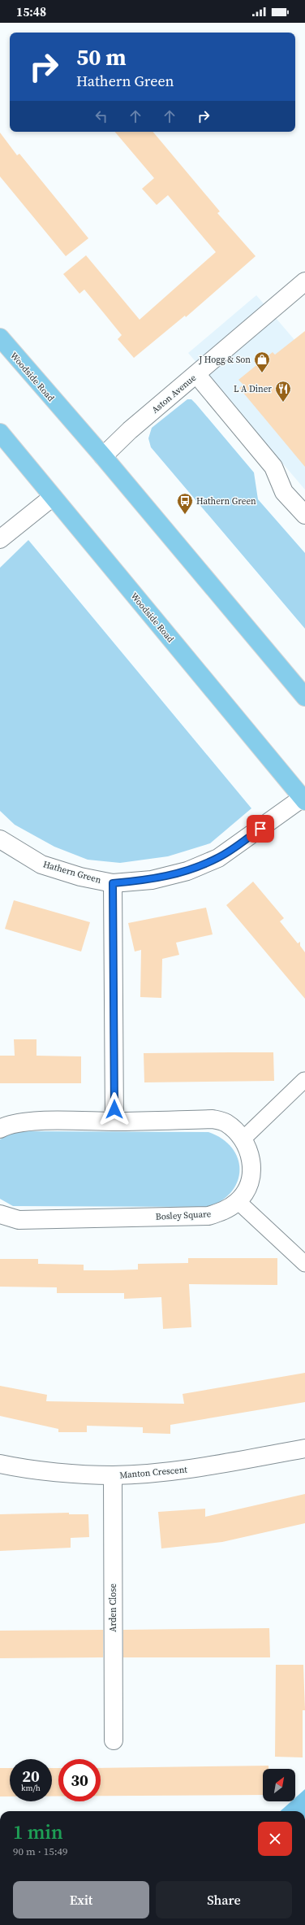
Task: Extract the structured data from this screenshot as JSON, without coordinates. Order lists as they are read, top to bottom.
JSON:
{
  "streets": {
    "main road": ["Woodside Road"],
    "street": [
      "Aston Avenue",
      "Hathern Green",
      "Bosley Square",
      "Manton Crescent",
      "Arden Close"
    ]
  },
  "crossings": [
    ["Woodside Road", "Aston Avenue"],
    ["Woodside Road", "Hathern Green"],
    ["Manton Crescent", "Arden Close"]
  ],
  "places": {
    "shop": ["J Hogg & Son"],
    "restaurant": ["L A Diner"],
    "bus stop": ["Hathern Green"]
  },
  "north": "top right",
  "page": {
    "status": "15:48",
    "turn": ["50 m", "Hathern Green"],
    "speed": "20 km/h",
    "limit": "30",
    "heading": ["1 min", "90 m · 15:49"],
    "buttons": ["Exit", "Share"]
  }
}
